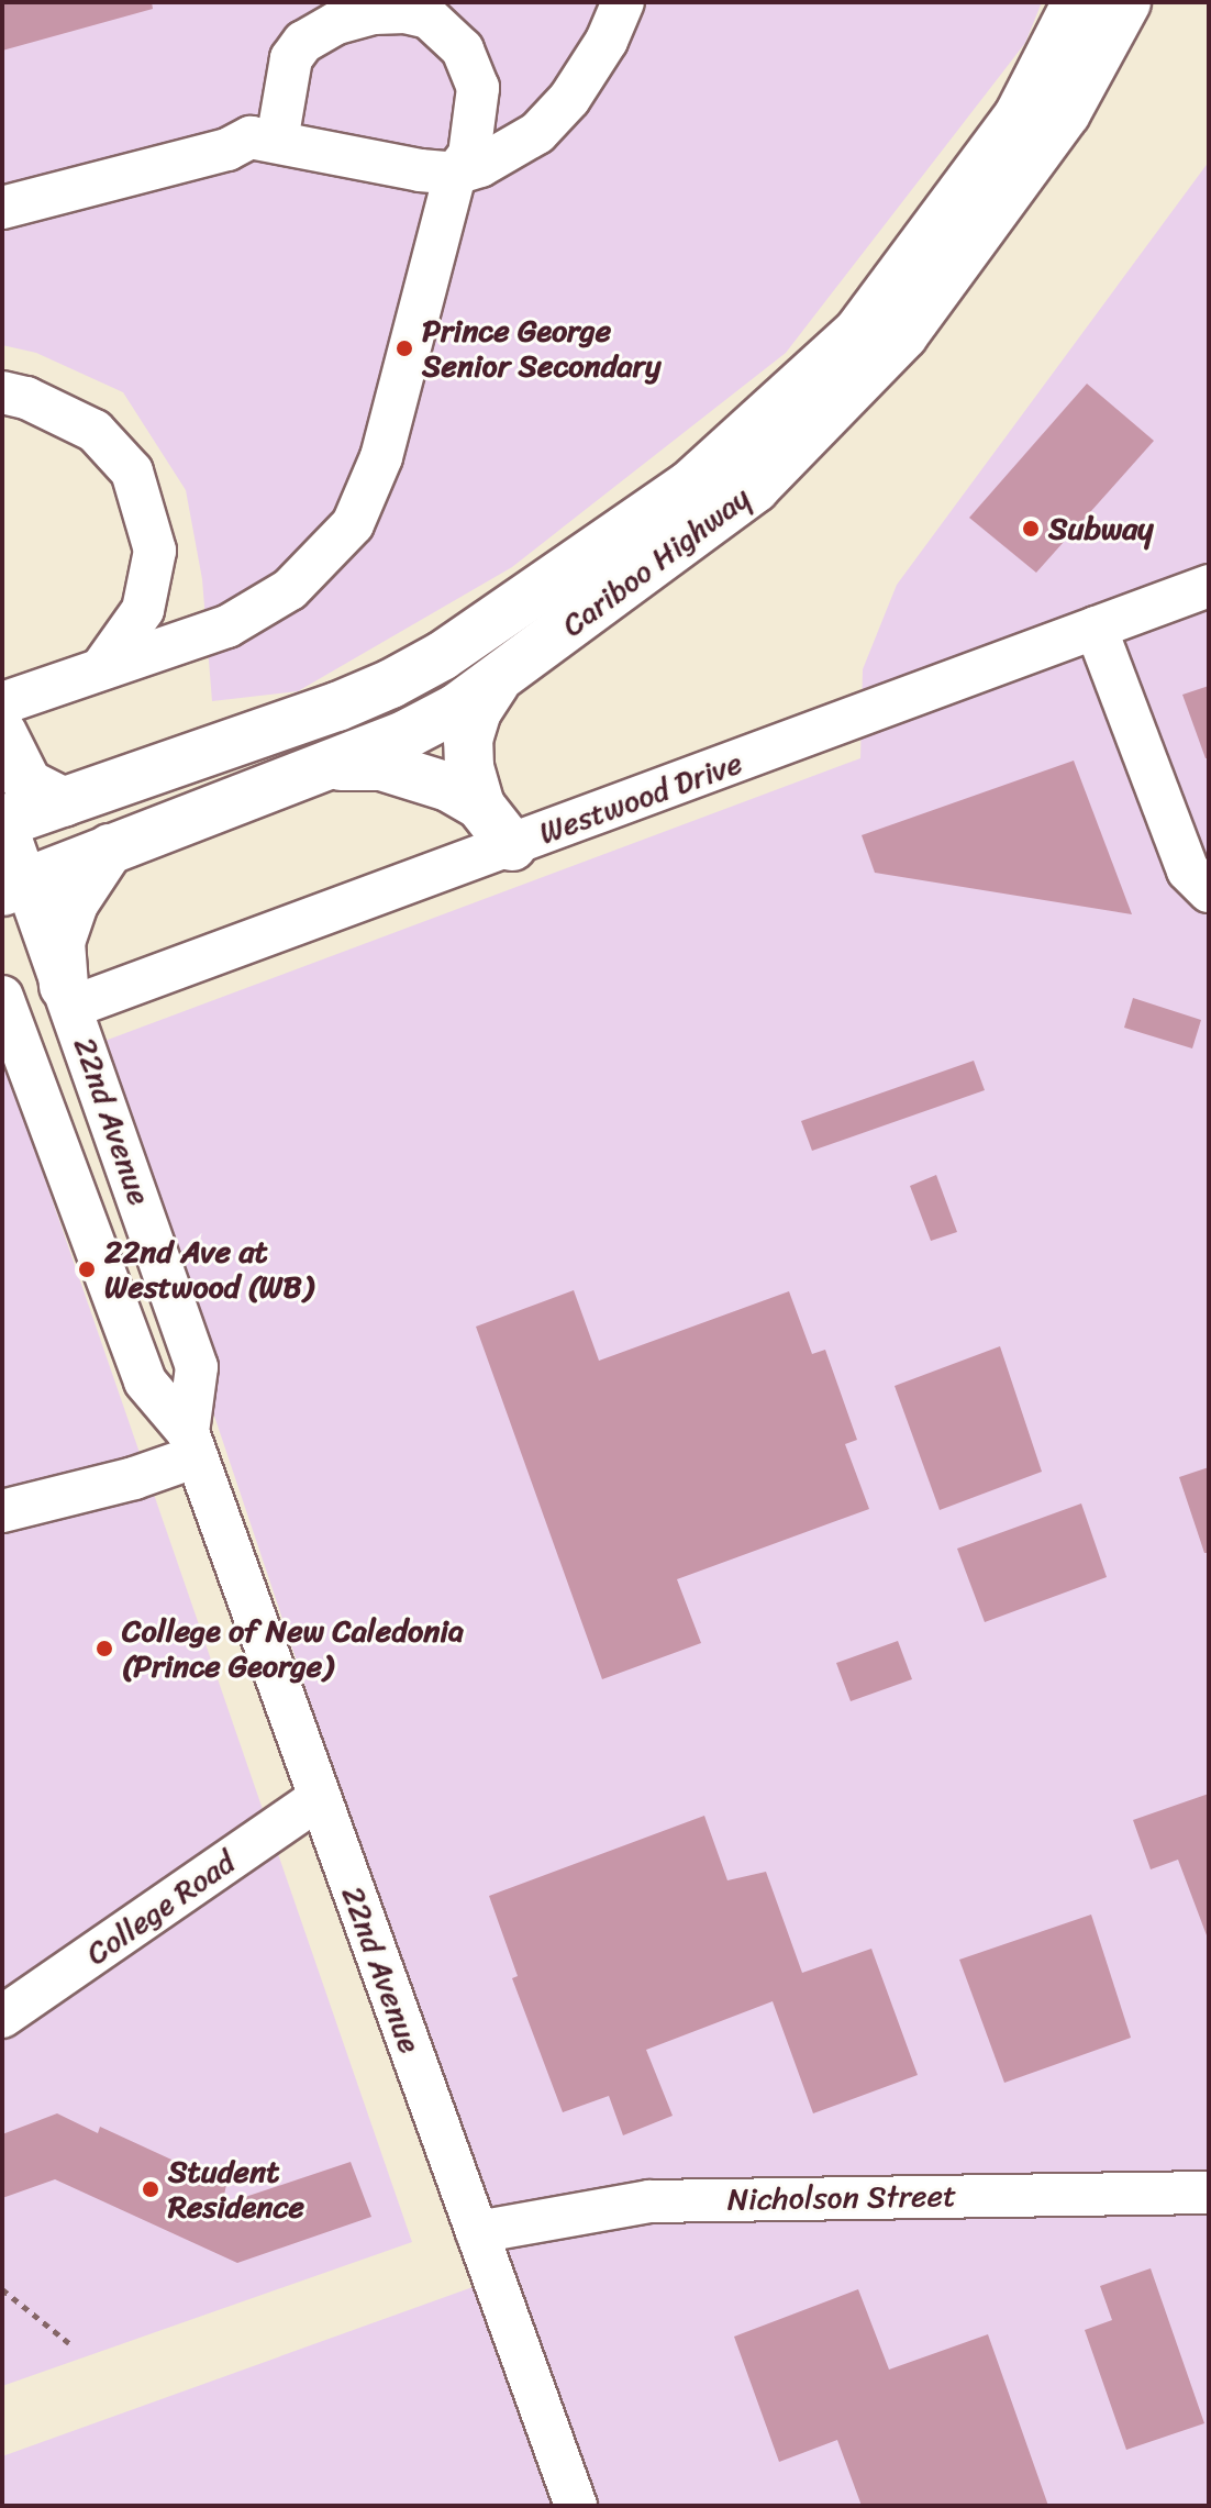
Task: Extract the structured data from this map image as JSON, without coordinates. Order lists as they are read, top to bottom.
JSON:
{
  "streets": {
    "highway": ["Cariboo Highway"],
    "street": [
      "Westwood Drive",
      "22nd Avenue",
      "College Road",
      "Nicholson Street"
    ]
  },
  "crossings": [
    ["Cariboo Highway", "22nd Avenue"],
    ["Westwood Drive", "22nd Avenue"],
    ["22nd Avenue", "College Road"],
    ["22nd Avenue", "Nicholson Street"]
  ],
  "places": [
    "Prince George Senior Secondary",
    "Subway",
    "22nd Ave at Westwood (WB)",
    "College of New Caledonia (Prince George)",
    "Student Residence"
  ]
}
